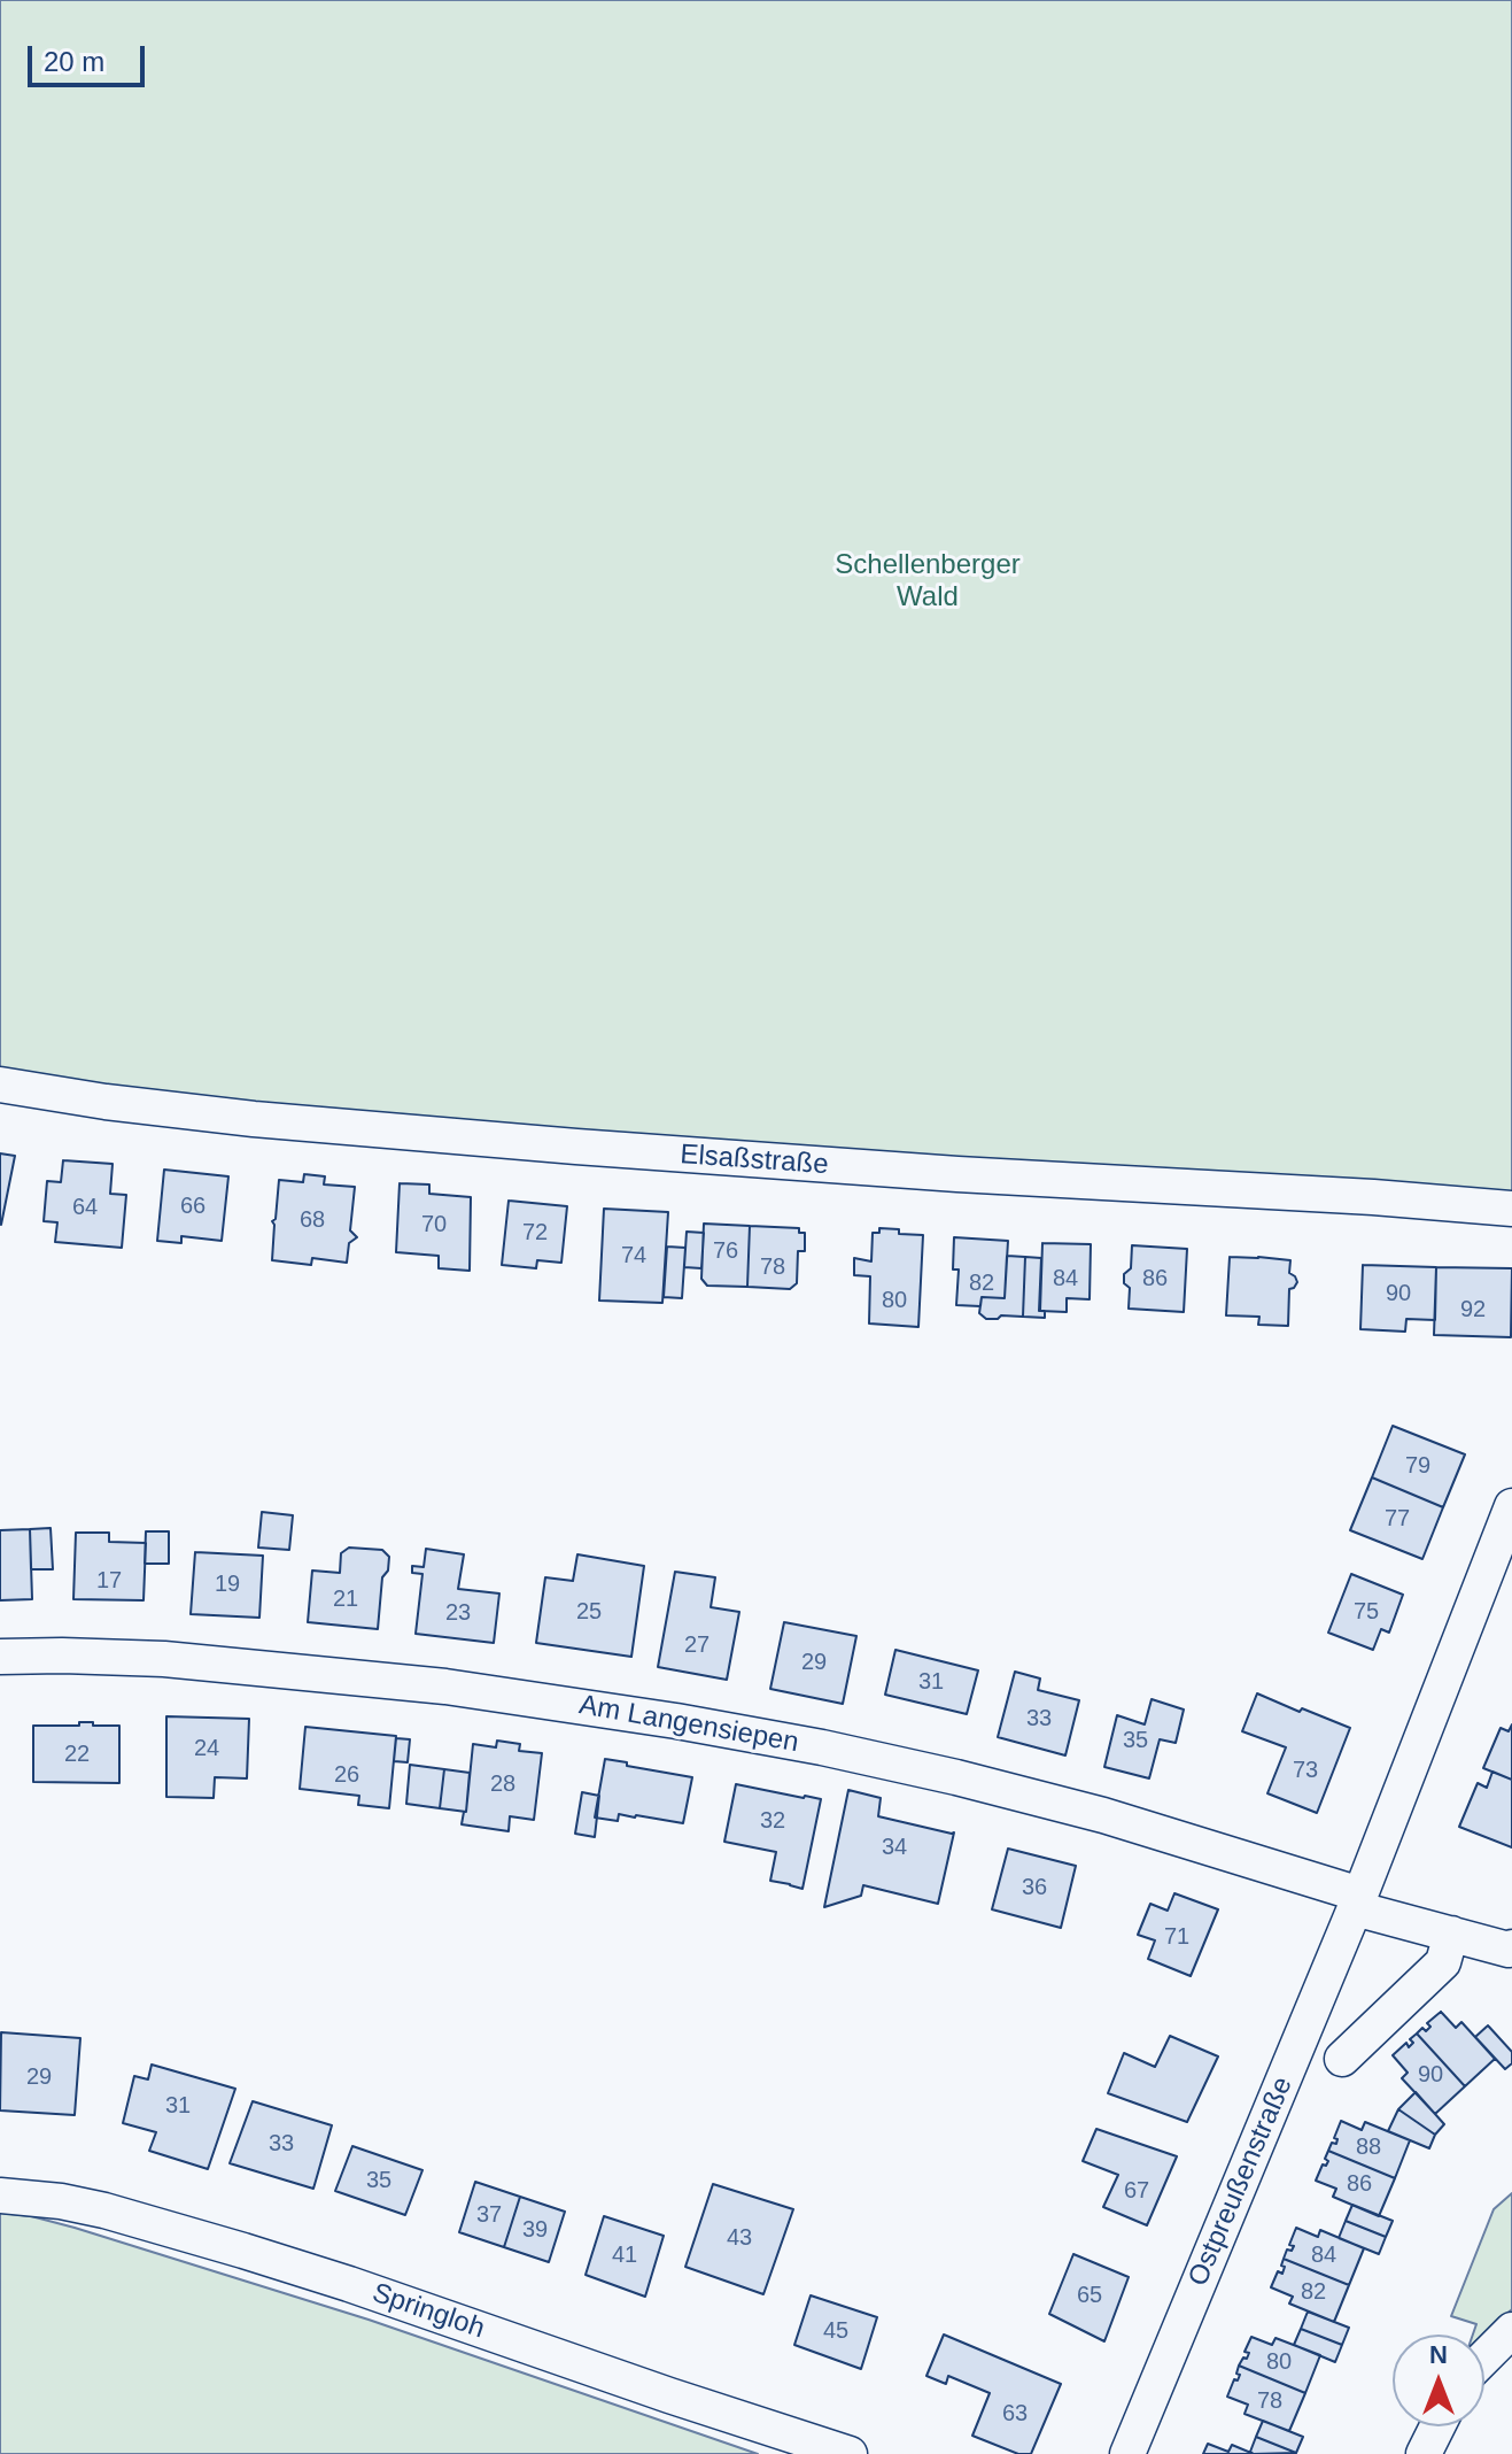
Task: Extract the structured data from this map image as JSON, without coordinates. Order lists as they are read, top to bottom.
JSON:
{
  "streets": {
    "street": [
      "Elsaßstraße",
      "Am Langensiepen",
      "Ostpreußenstraße",
      "Springloh"
    ]
  },
  "crossings": [
    ["Am Langensiepen", "Ostpreußenstraße"]
  ],
  "parks": ["Schellenberger Wald"],
  "house_numbers": [
    "66",
    "64",
    "68",
    "70",
    "72",
    "76",
    "74",
    "78",
    "84",
    "86",
    "82",
    "90",
    "80",
    "92",
    "79",
    "77",
    "17",
    "19",
    "21",
    "25",
    "75",
    "23",
    "27",
    "29",
    "31",
    "33",
    "35",
    "24",
    "22",
    "73",
    "26",
    "28",
    "32",
    "34",
    "36",
    "71",
    "90",
    "29",
    "31",
    "33",
    "88",
    "35",
    "86",
    "67",
    "37",
    "39",
    "43",
    "41",
    "84",
    "82",
    "65",
    "45",
    "80",
    "78",
    "63"
  ],
  "scale_bar": "20 m",
  "north": "top"
}
